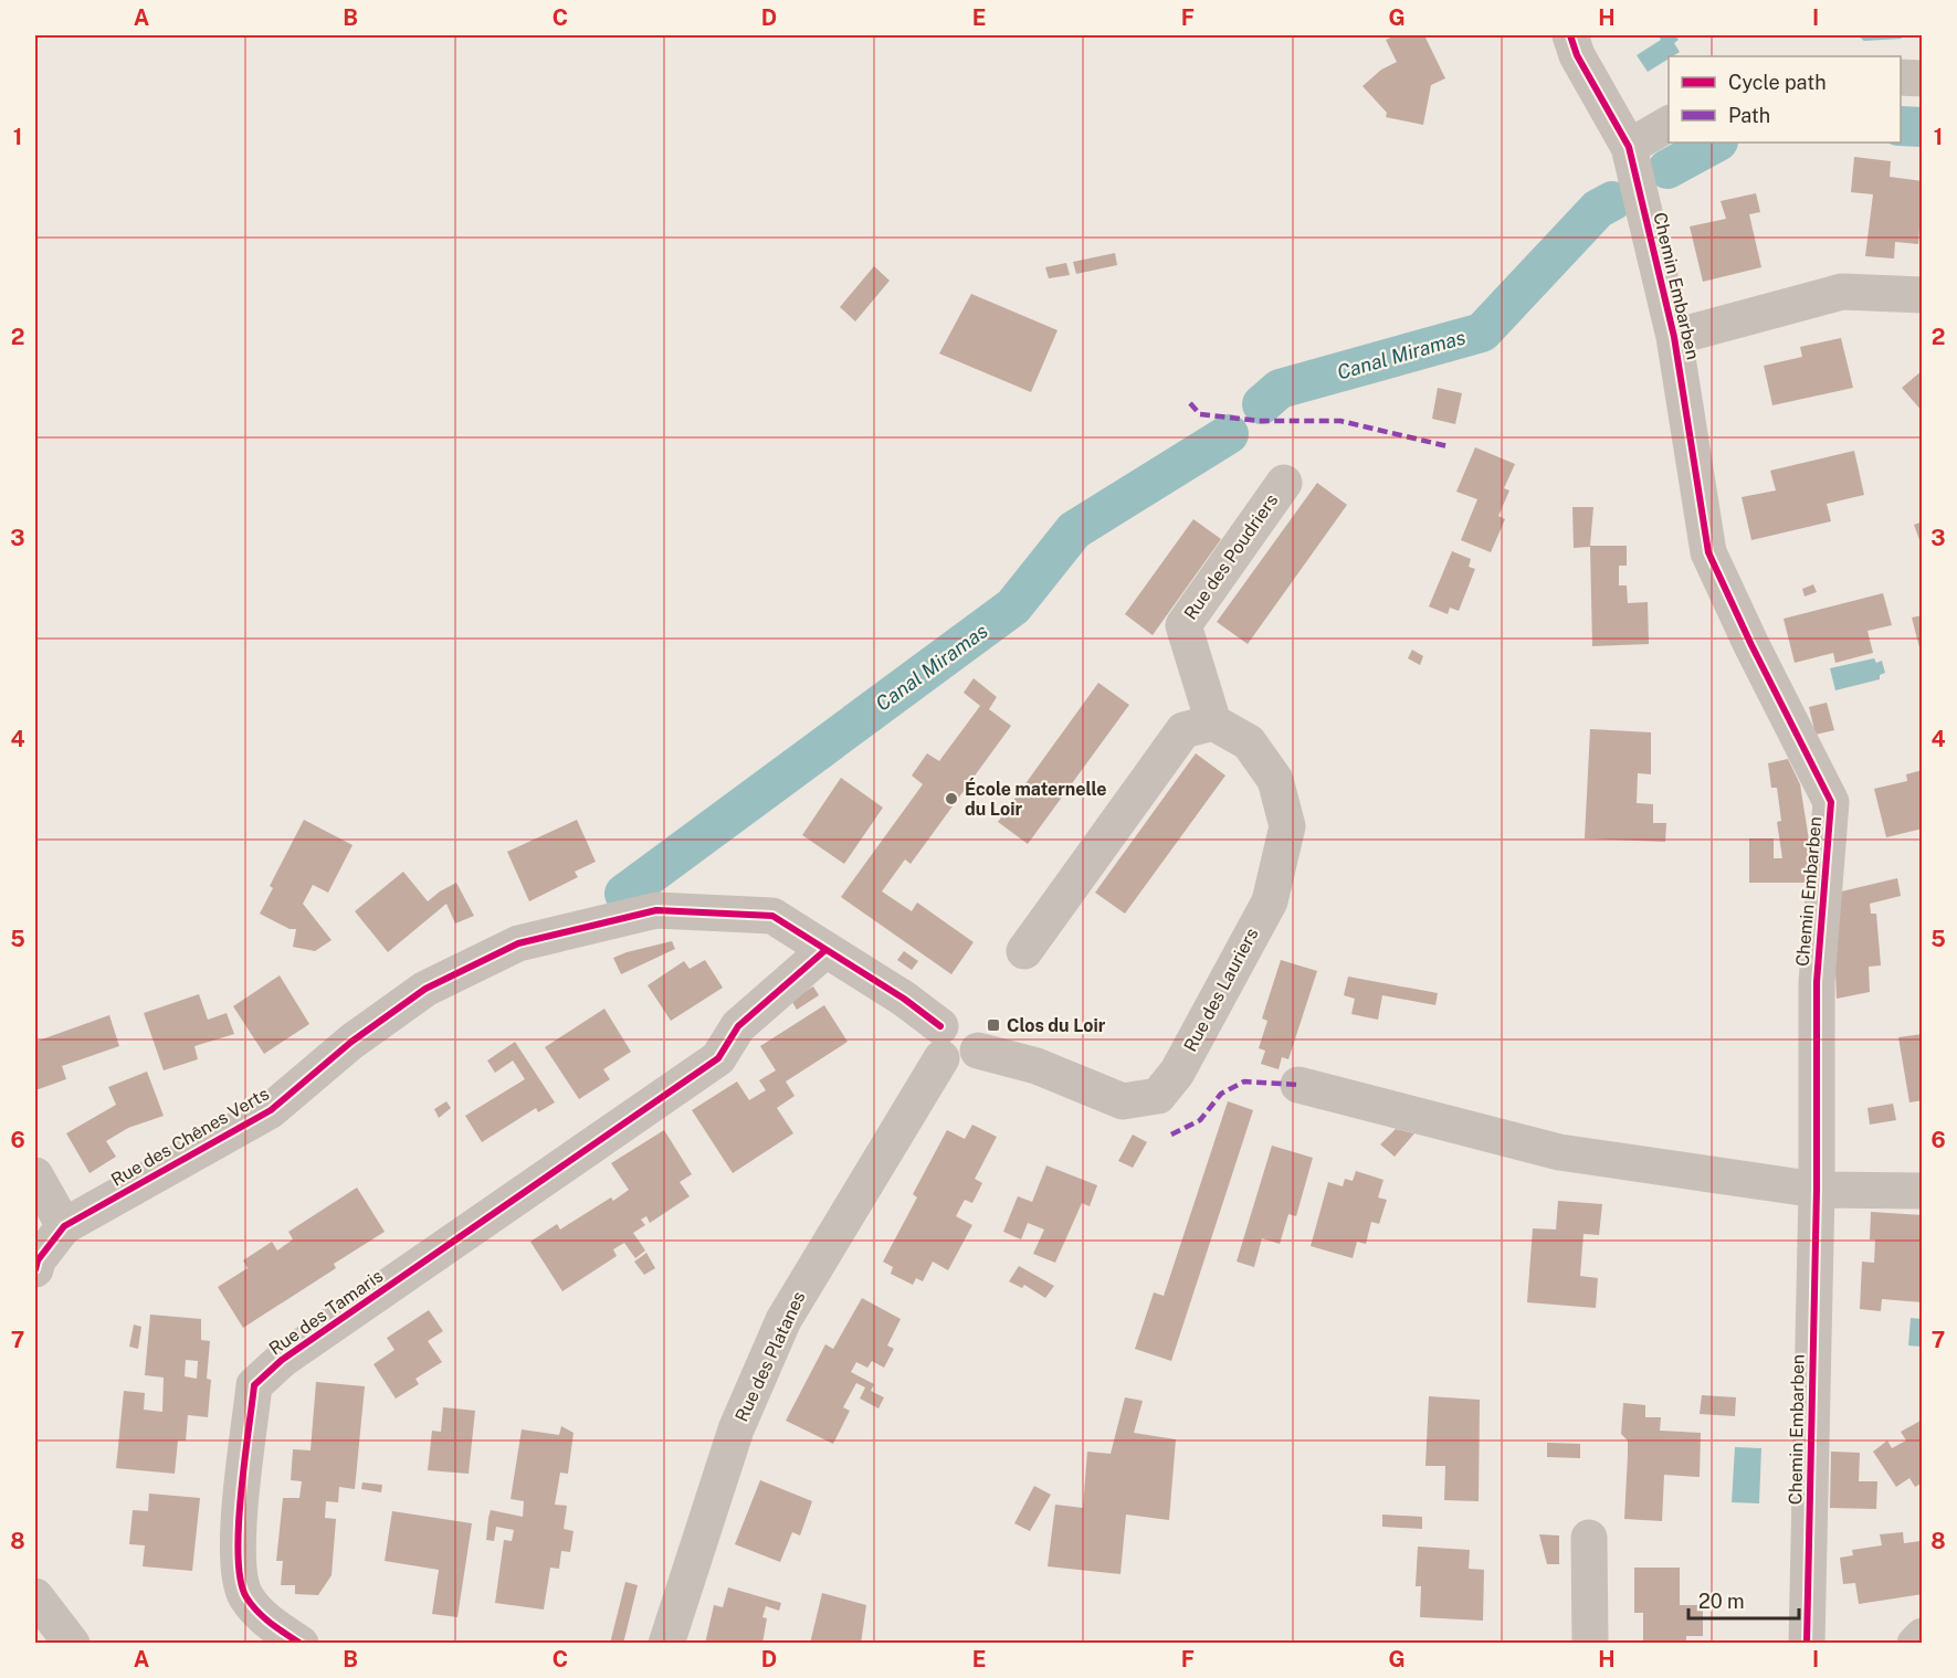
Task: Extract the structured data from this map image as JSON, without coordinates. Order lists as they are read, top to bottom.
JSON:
{
  "streets": {
    "street": [
      "Chemin Embarben",
      "Rue des Poudriers",
      "Rue des Lauriers",
      "Rue des Chênes Verts",
      "Rue des Tamaris",
      "Rue des Platanes"
    ]
  },
  "crossings": [
    ["Rue des Poudriers", "Rue des Lauriers"],
    ["Rue des Lauriers", "Rue des Chênes Verts"],
    ["Rue des Lauriers", "Rue des Platanes"],
    ["Rue des Chênes Verts", "Rue des Tamaris"],
    ["Rue des Chênes Verts", "Rue des Platanes"]
  ],
  "water": ["Canal Miramas"],
  "places": {
    "other": ["École maternelle du Loir"],
    "transit": ["Clos du Loir"]
  },
  "legend": ["Cycle path", "Path"],
  "scale_bar": "20 m",
  "grid": {
    "columns": [
      "A",
      "B",
      "C",
      "D",
      "E",
      "F",
      "G",
      "H",
      "I"
    ],
    "rows": [
      "1",
      "2",
      "3",
      "4",
      "5",
      "6",
      "7",
      "8"
    ]
  }
}
